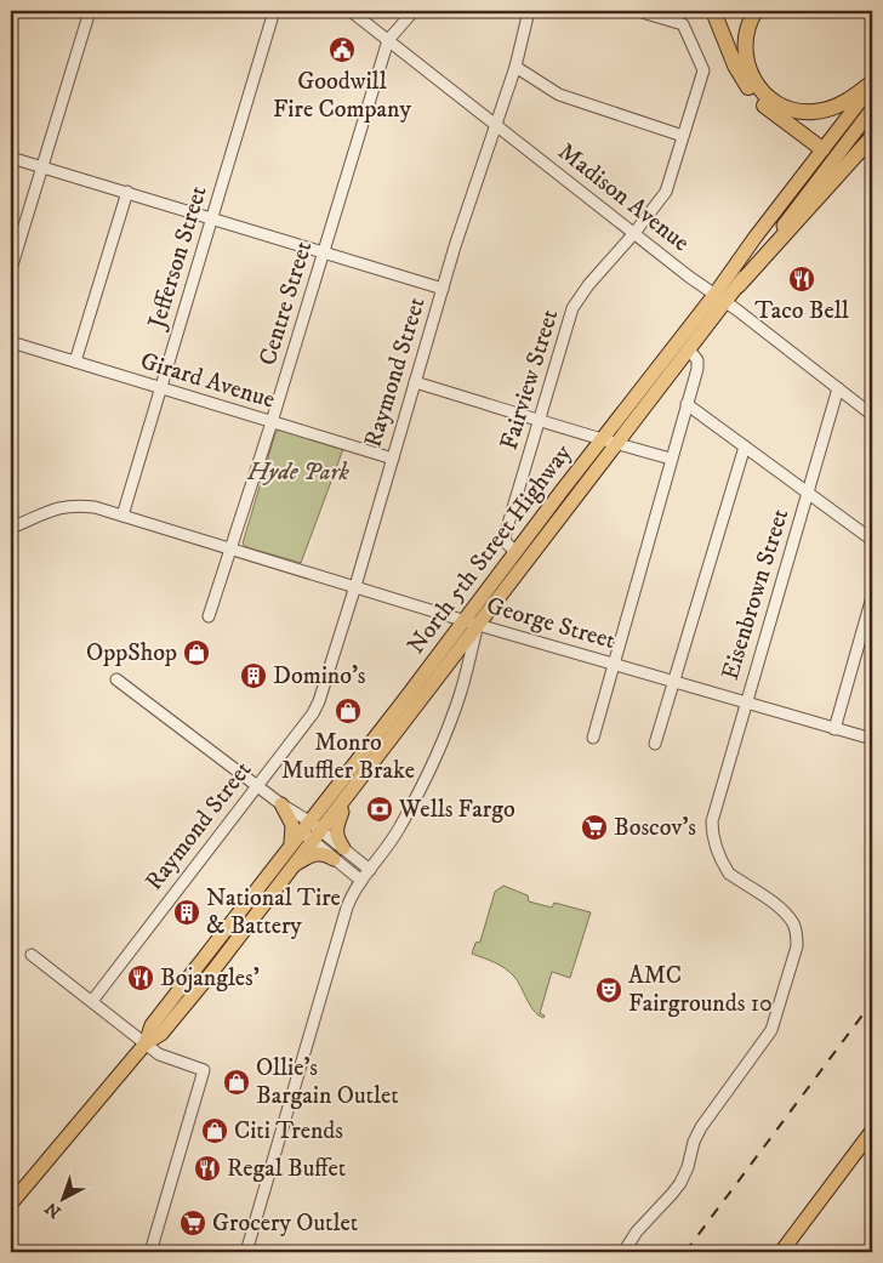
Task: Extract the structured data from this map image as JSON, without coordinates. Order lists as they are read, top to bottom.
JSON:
{
  "streets": {
    "main road": ["North 5th Street Highway"],
    "street": [
      "Madison Avenue",
      "Jefferson Street",
      "Centre Street",
      "Raymond Street",
      "Fairview Street",
      "Girard Avenue",
      "Eisenbrown Street",
      "George Street"
    ]
  },
  "crossings": [
    ["Madison Avenue", "Centre Street"],
    ["Madison Avenue", "Raymond Street"],
    ["Madison Avenue", "Fairview Street"],
    ["Madison Avenue", "North 5th Street Highway"],
    ["Madison Avenue", "Eisenbrown Street"],
    ["Jefferson Street", "Girard Avenue"],
    ["Jefferson Street", "George Street"],
    ["Centre Street", "Girard Avenue"],
    ["Centre Street", "George Street"],
    ["Raymond Street", "Girard Avenue"],
    ["Raymond Street", "George Street"],
    ["Fairview Street", "North 5th Street Highway"],
    ["North 5th Street Highway", "George Street"],
    ["Eisenbrown Street", "George Street"]
  ],
  "parks": ["Hyde Park"],
  "places": {
    "public building": ["Goodwill Fire Company"],
    "restaurant": ["Taco Bell", "Bojangles'", "Regal Buffet"],
    "shop": [
      "OppShop",
      "Monro Muffler Brake",
      "Ollie's Bargain Outlet",
      "Citi Trends"
    ],
    "building": ["Domino's", "National Tire & Battery"],
    "bank": ["Wells Fargo"],
    "supermarket": ["Boscov's", "Grocery Outlet"],
    "theatre": ["AMC Fairgrounds 10"]
  },
  "north": "bottom left"
}
